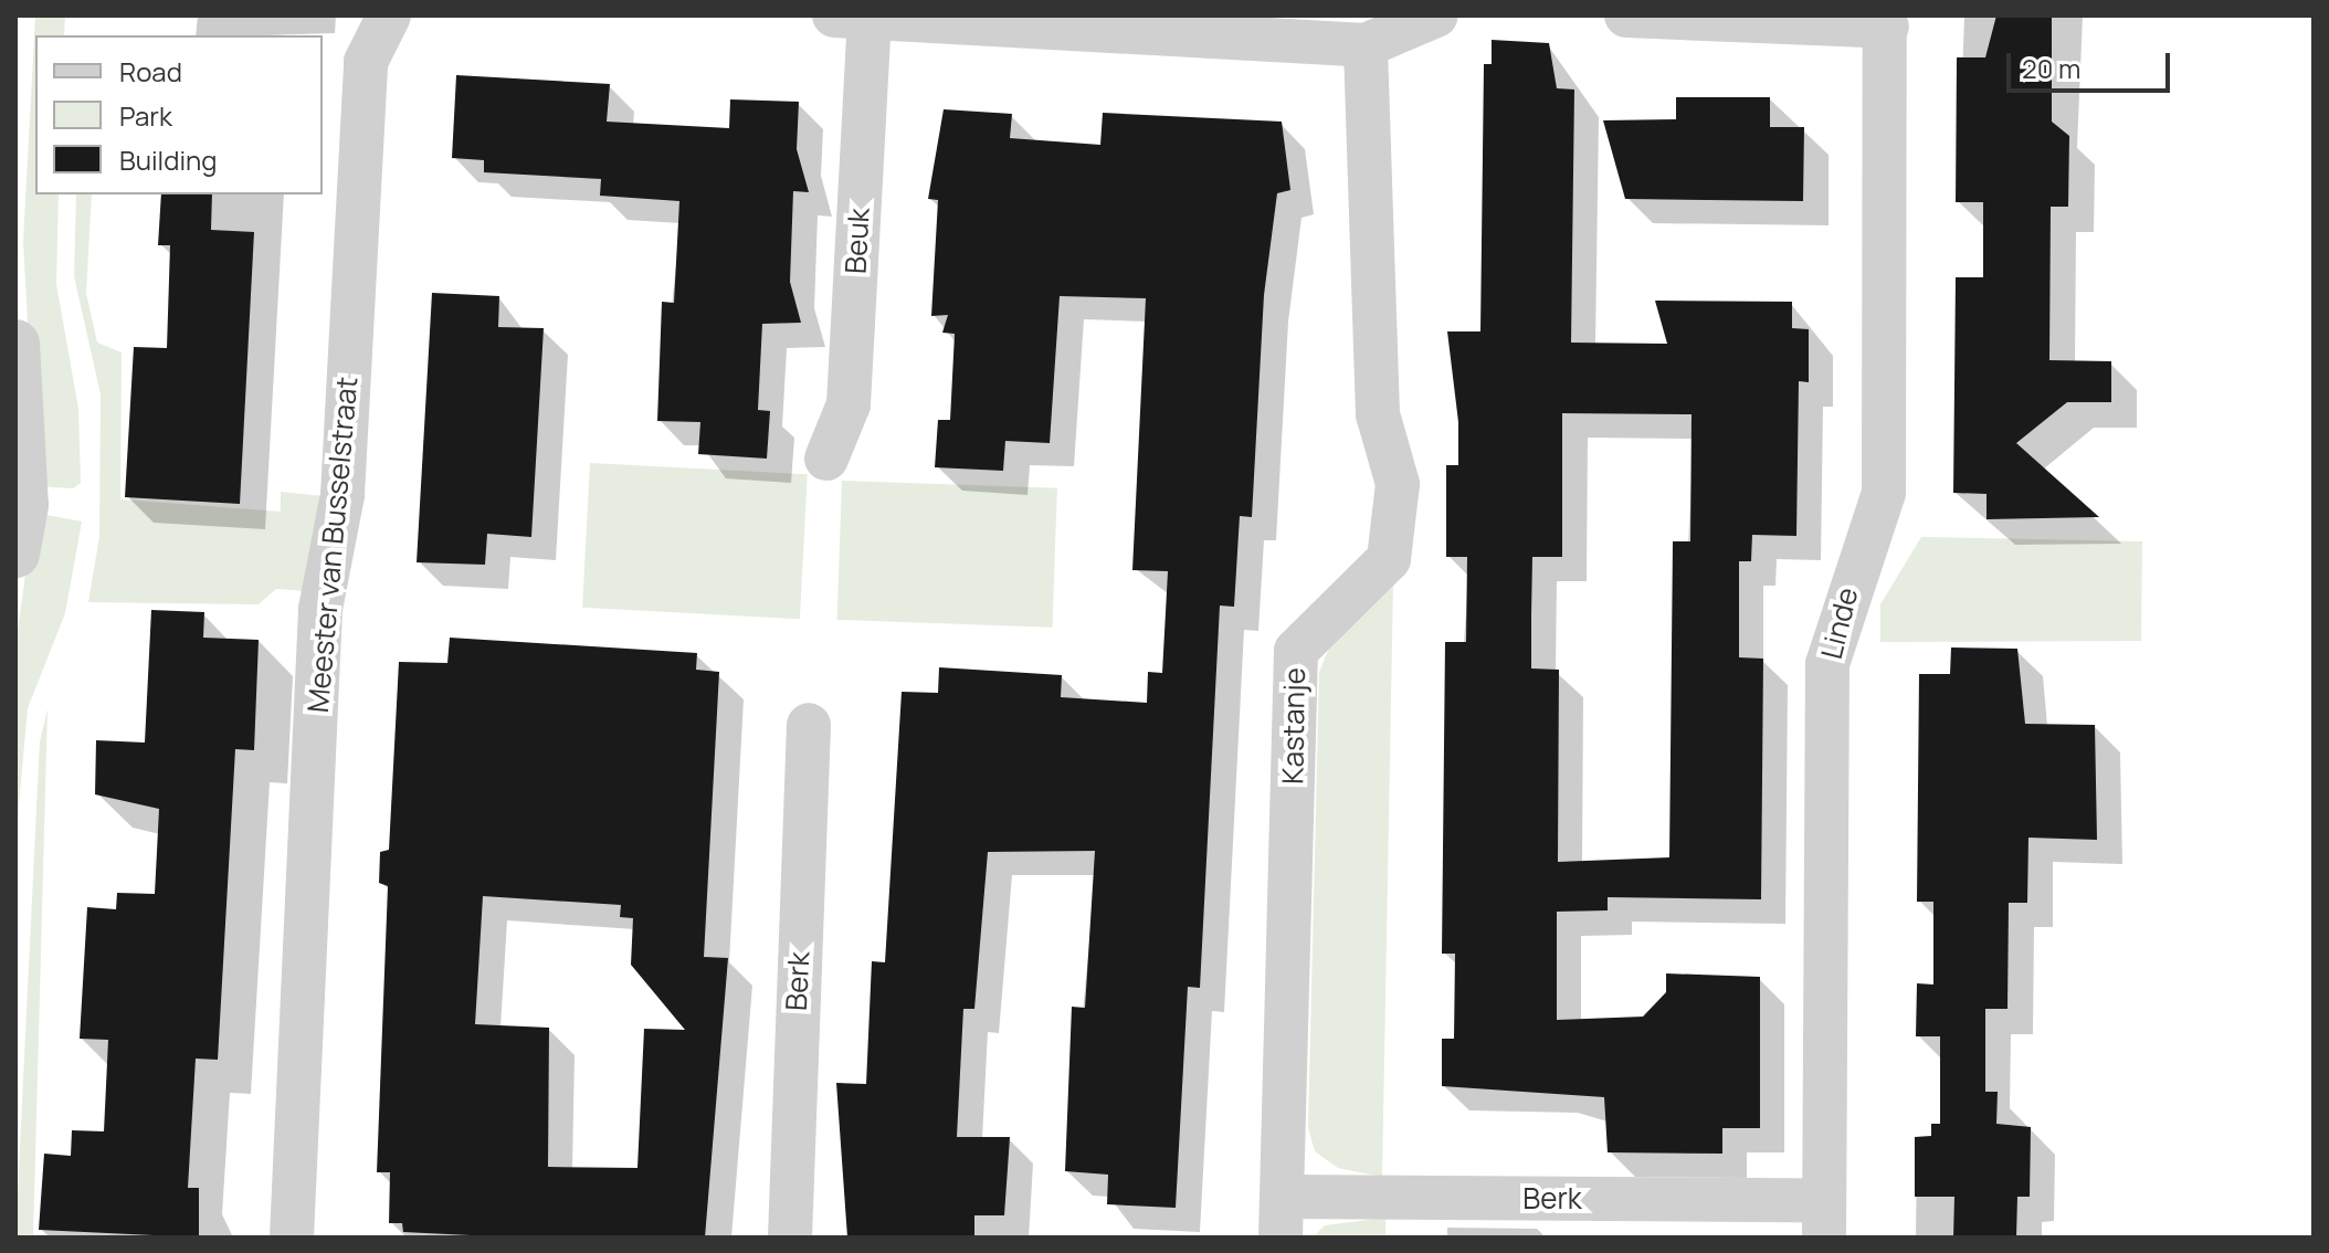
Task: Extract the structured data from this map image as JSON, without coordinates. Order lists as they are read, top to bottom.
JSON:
{
  "streets": {
    "street": [
      "Beuk",
      "Meester van Busselstraat",
      "Linde",
      "Kastanje",
      "Berk"
    ]
  },
  "crossings": [
    ["Beuk", "Kastanje"],
    ["Linde", "Berk"],
    ["Kastanje", "Berk"]
  ],
  "legend": ["Road", "Park", "Building"],
  "scale_bar": "20 m"
}
